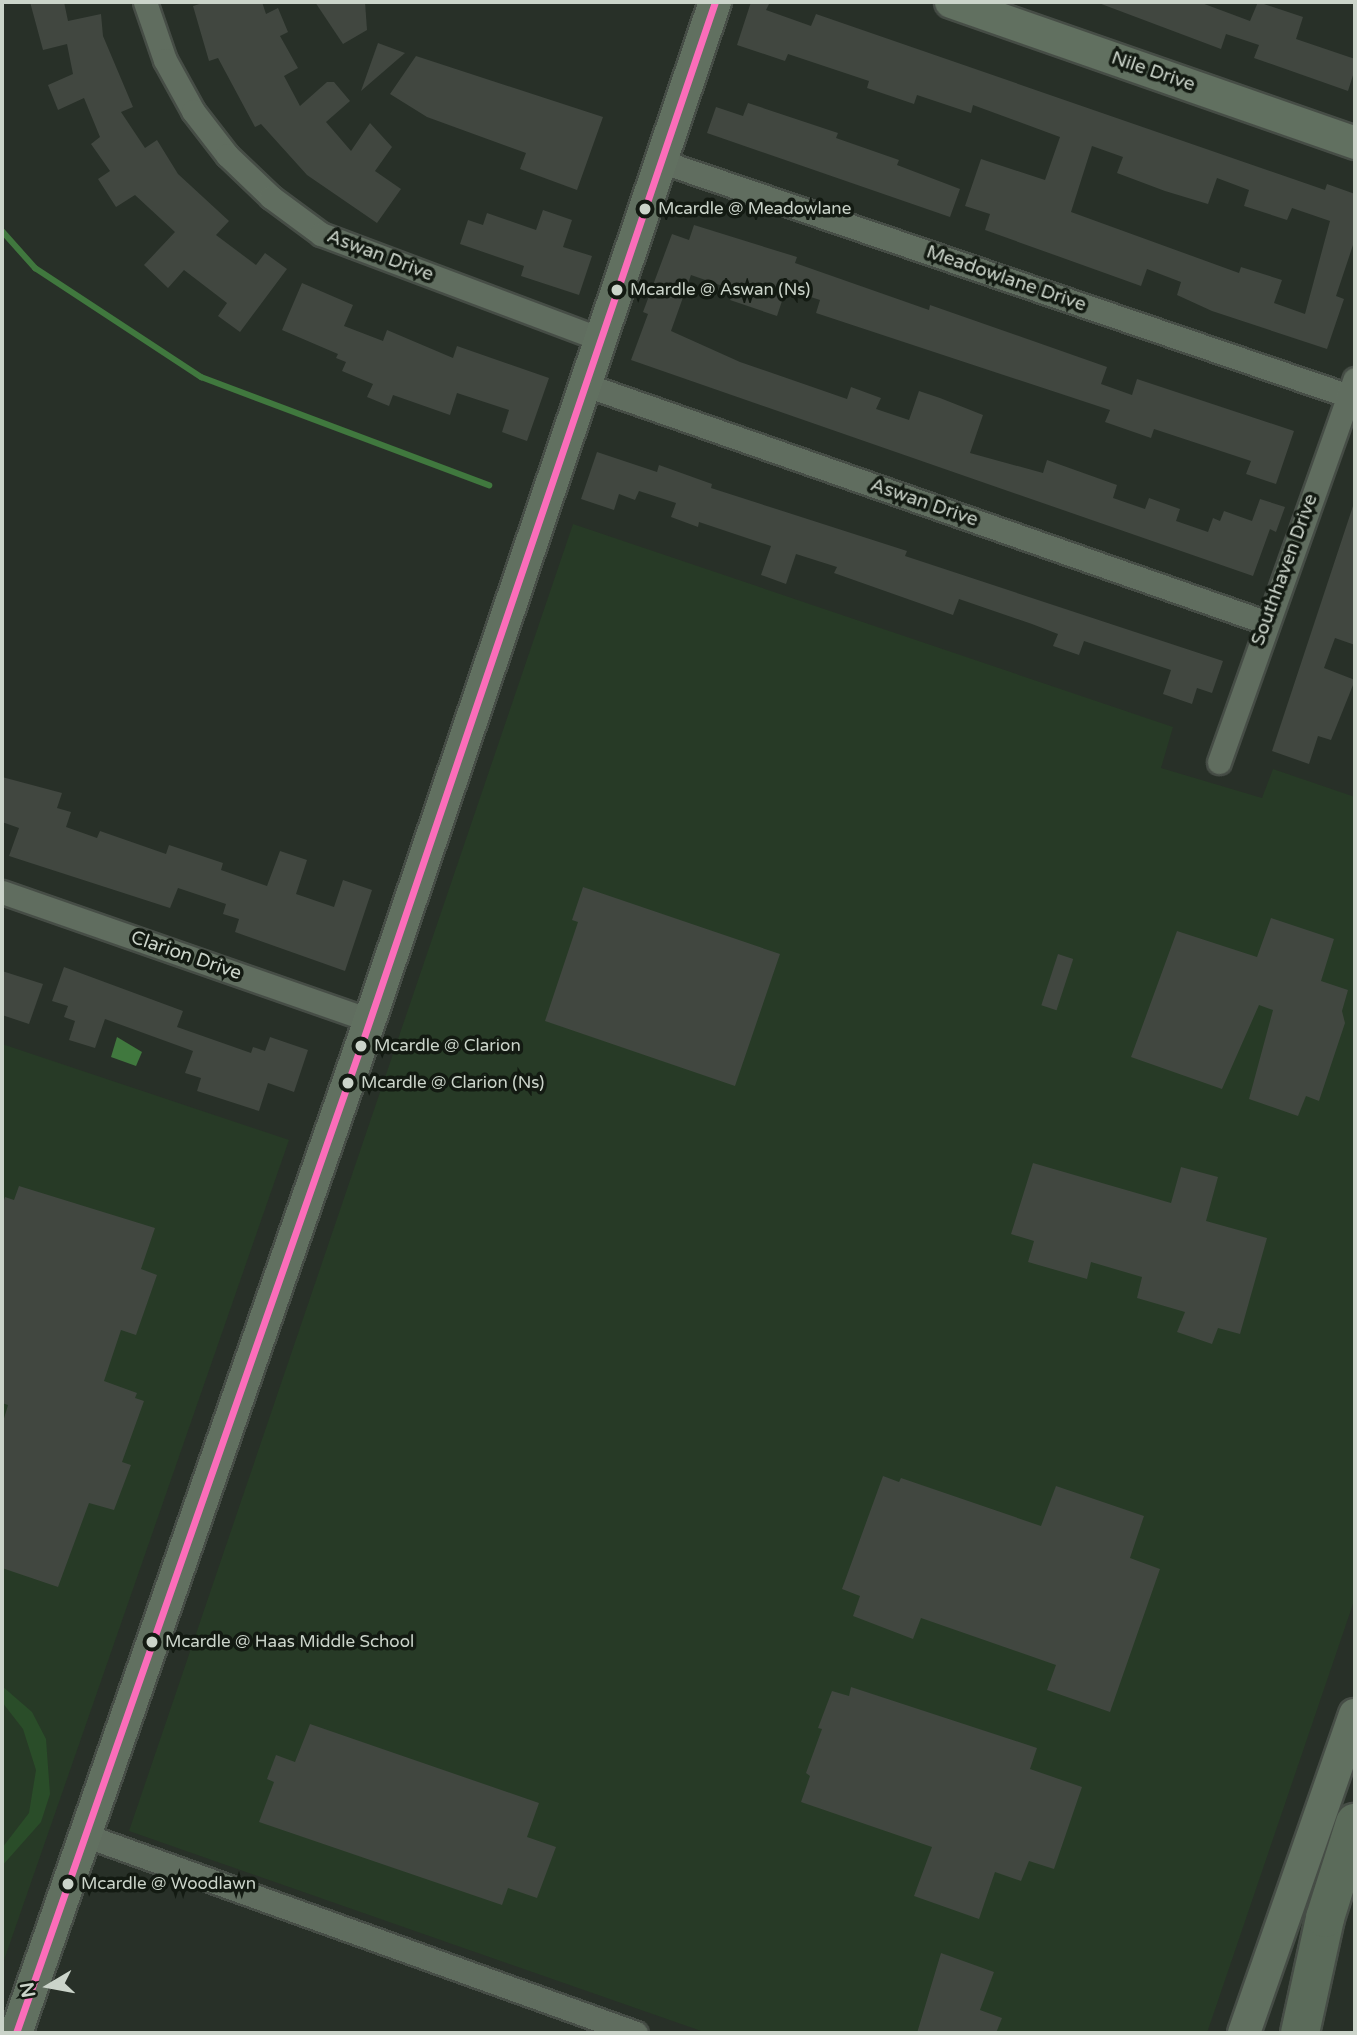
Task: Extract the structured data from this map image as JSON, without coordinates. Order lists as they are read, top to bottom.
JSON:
{
  "streets": {
    "main road": ["Nile Drive"],
    "street": [
      "Aswan Drive",
      "Meadowlane Drive",
      "Southhaven Drive",
      "Clarion Drive"
    ]
  },
  "crossings": [
    ["Aswan Drive", "Southhaven Drive"],
    ["Meadowlane Drive", "Southhaven Drive"]
  ],
  "places": [
    "Mcardle @ Meadowlane",
    "Mcardle @ Aswan (Ns)",
    "Mcardle @ Clarion",
    "Mcardle @ Clarion (Ns)",
    "Mcardle @ Haas Middle School",
    "Mcardle @ Woodlawn"
  ],
  "north": "left"
}
